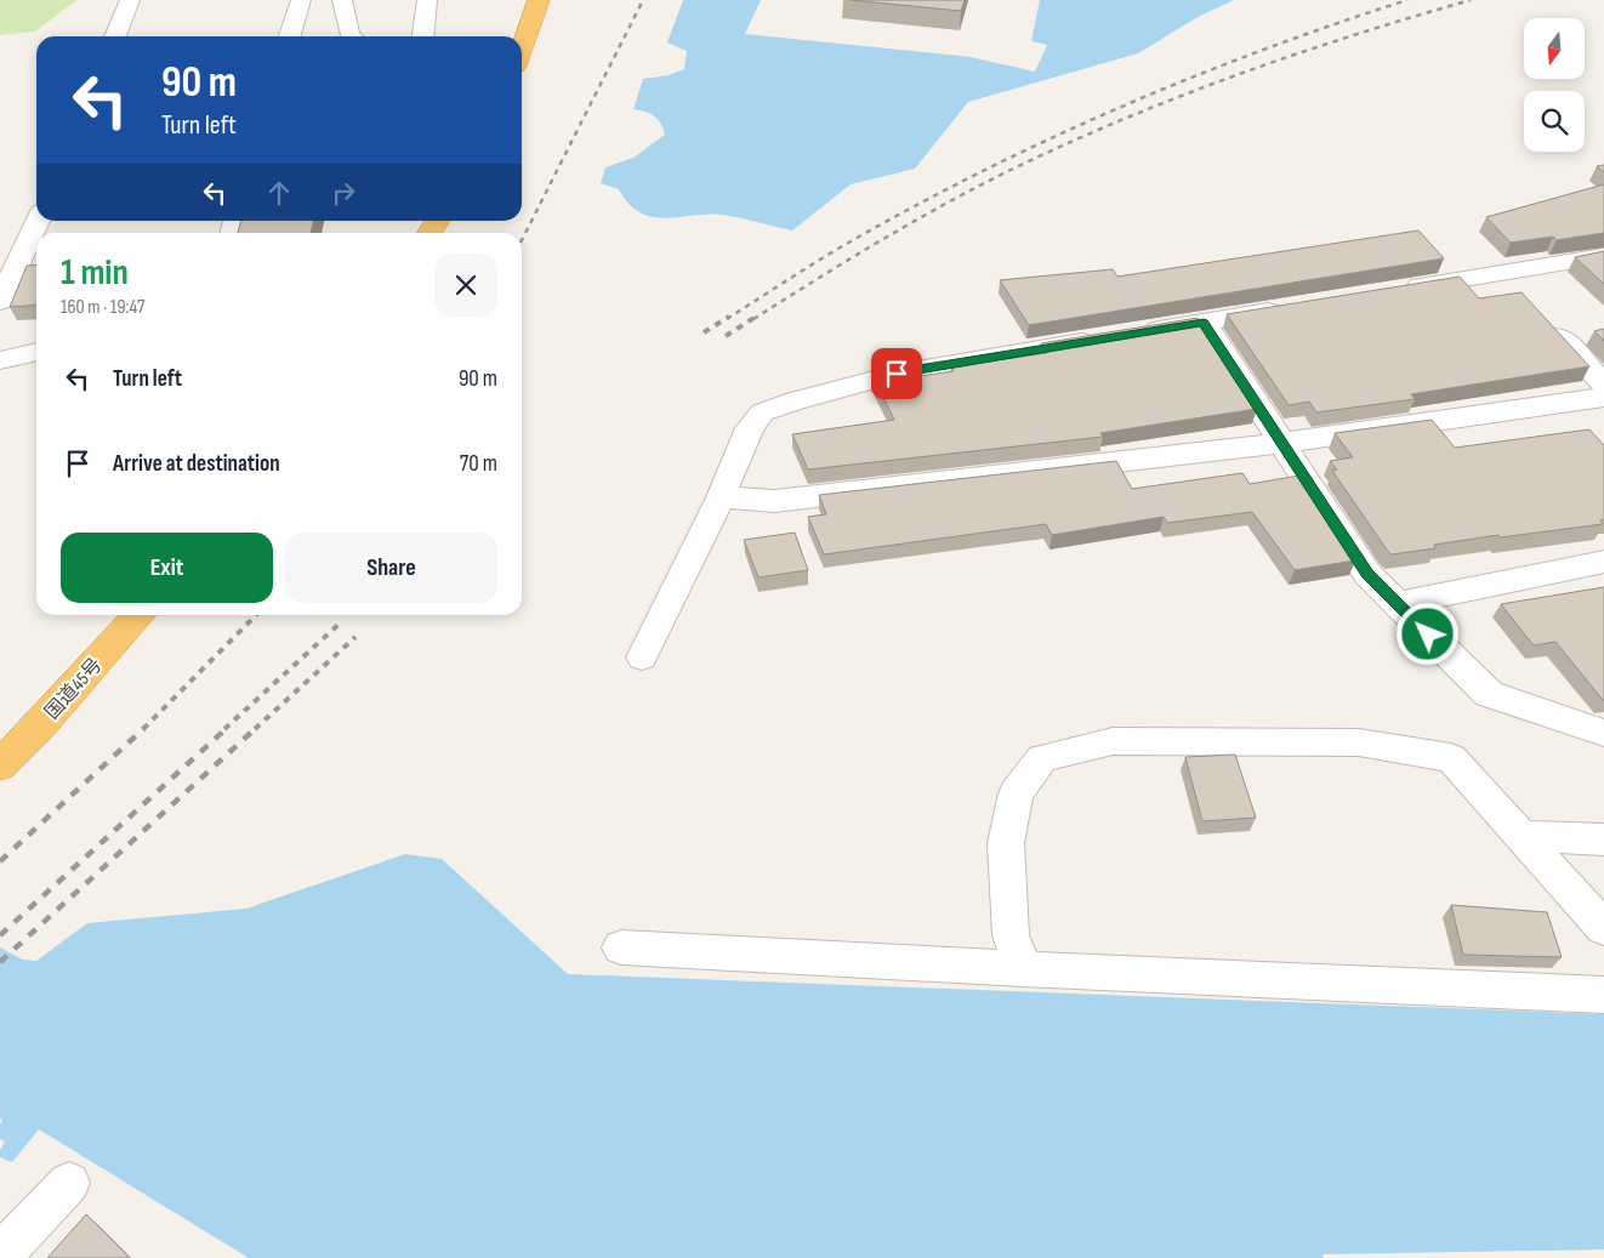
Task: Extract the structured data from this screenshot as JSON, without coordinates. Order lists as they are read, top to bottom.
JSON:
{
  "streets": {
    "highway": ["国道45号"]
  },
  "north": "bottom",
  "page": {
    "turn": ["90 m", "Turn left"],
    "heading": ["1 min", "160 m · 19:47"],
    "list": [
      {
        "name": "Turn left",
        "value": "90 m"
      },
      {
        "name": "Arrive at destination",
        "value": "70 m"
      }
    ],
    "buttons": ["Exit", "Share"]
  }
}
